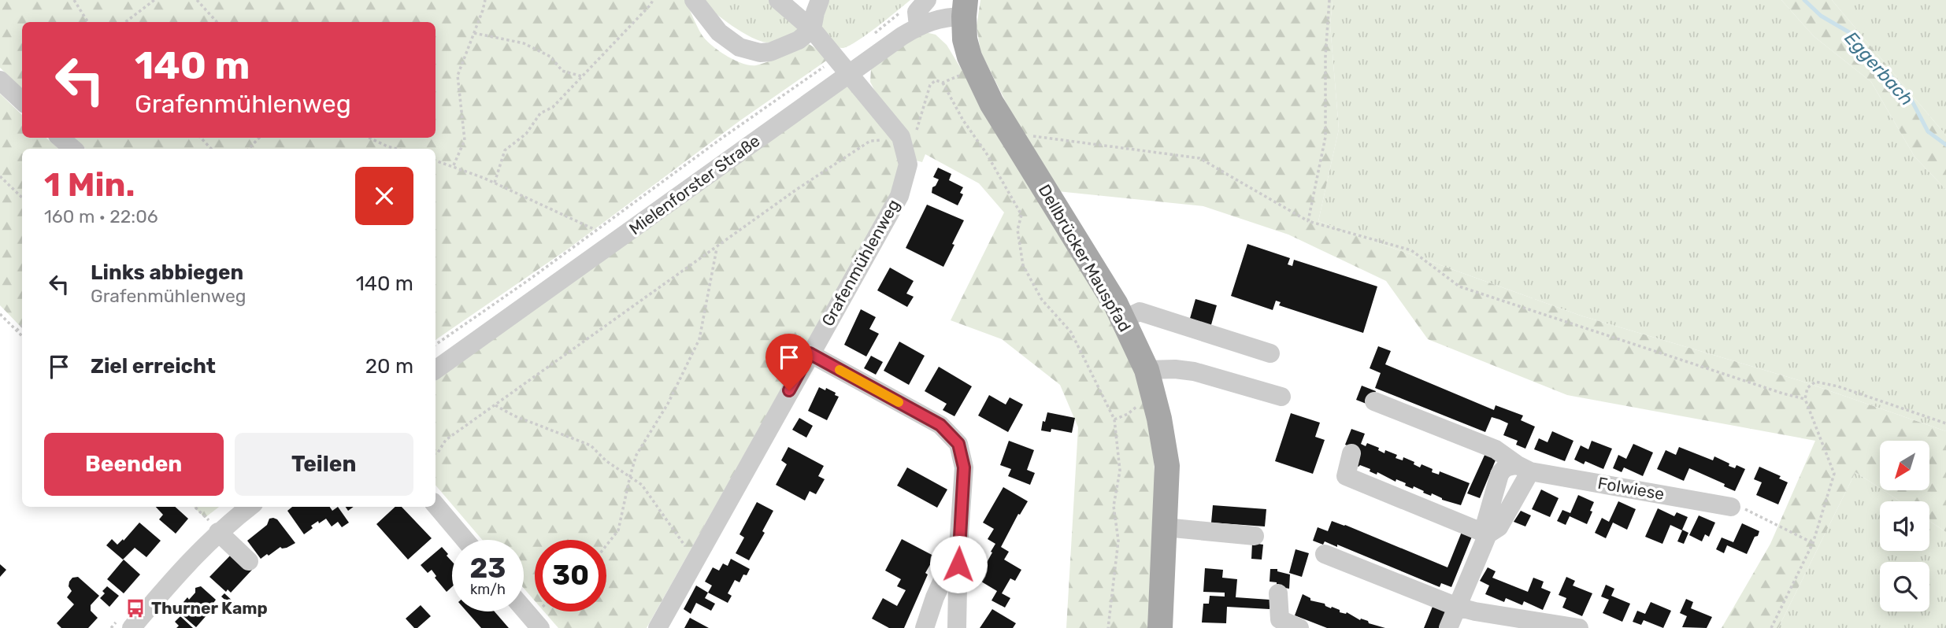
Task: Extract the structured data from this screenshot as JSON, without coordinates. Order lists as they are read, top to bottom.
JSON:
{
  "streets": {
    "main road": ["Dellbrücker Mauspfad"],
    "street": ["Mielenforster Straße", "Grafenmühlenweg", "Folwiese"]
  },
  "crossings": [
    ["Mielenforster Straße", "Dellbrücker Mauspfad"]
  ],
  "water": ["Eggerbach"],
  "places": {
    "bus stop": ["Thurner Kamp"]
  },
  "north": "bottom left",
  "page": {
    "turn": ["140 m", "Grafenmühlenweg"],
    "heading": ["1 Min.", "160 m · 22:06"],
    "list": [
      {
        "name": "Links abbiegen",
        "note": "Grafenmühlenweg",
        "value": "140 m"
      },
      {
        "name": "Ziel erreicht",
        "value": "20 m"
      }
    ],
    "buttons": ["Beenden", "Teilen"],
    "speed": "23 km/h",
    "limit": "30"
  }
}
